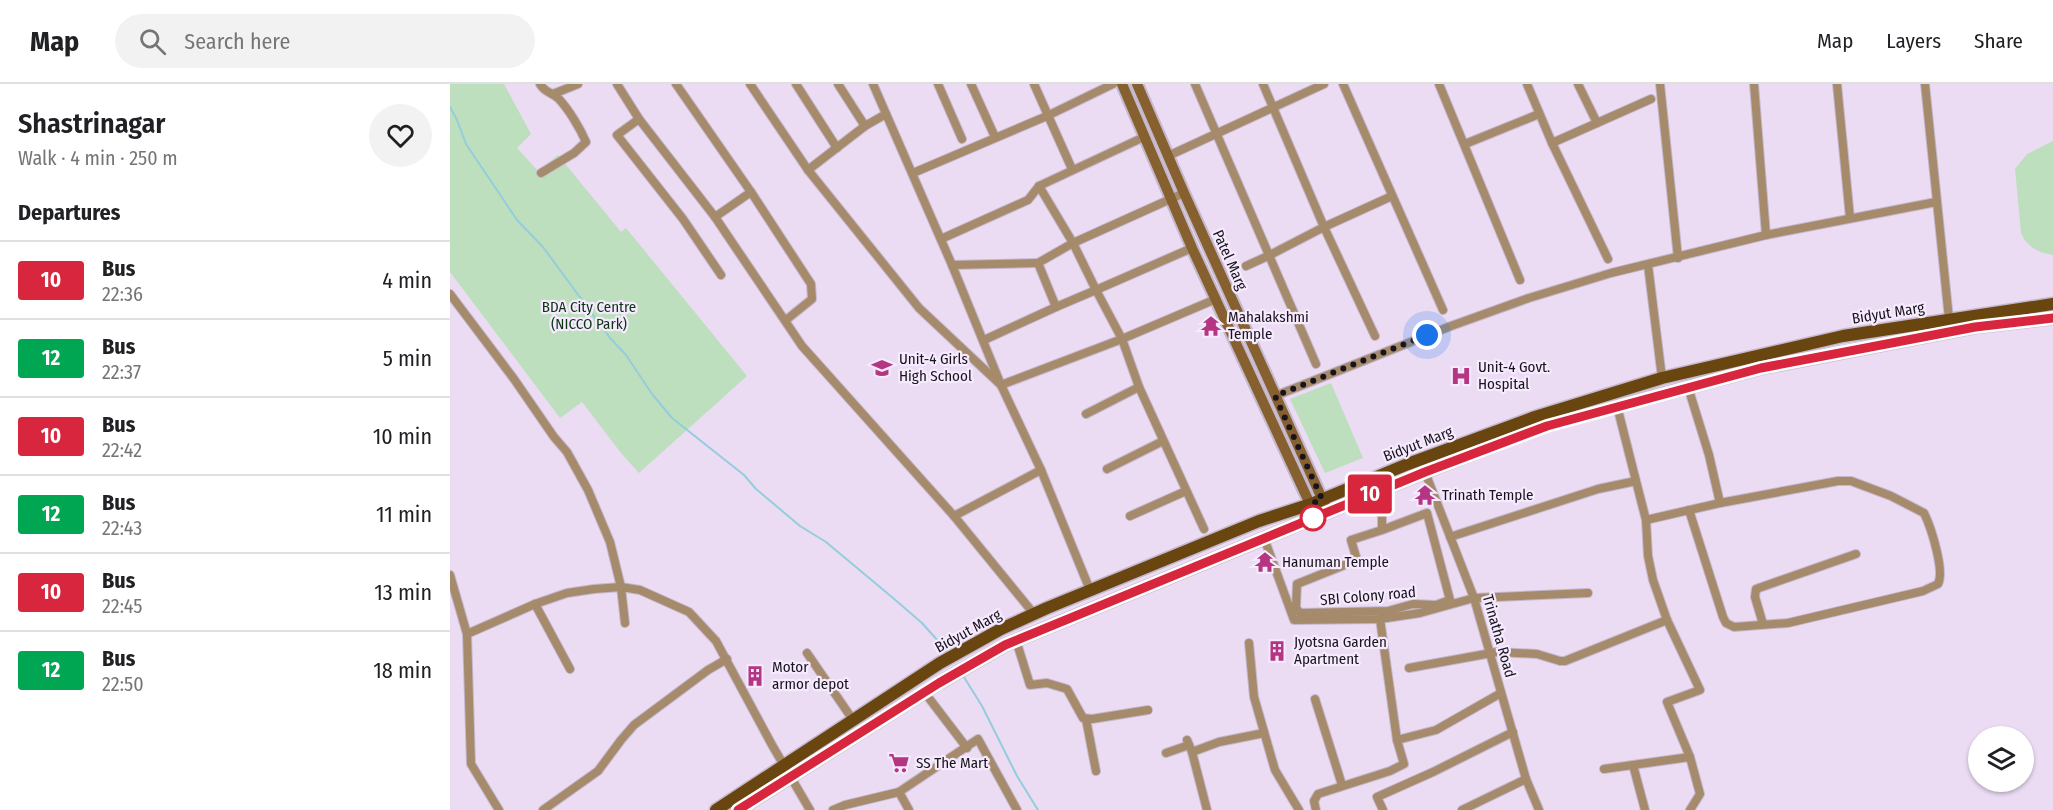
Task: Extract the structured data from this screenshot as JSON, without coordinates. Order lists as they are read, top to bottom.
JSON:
{
  "streets": {
    "main road": ["Bidyut Marg"],
    "street": ["Patel Marg", "SBI Colony road", "Trinatha Road"]
  },
  "crossings": [
    ["Patel Marg", "Bidyut Marg"],
    ["Bidyut Marg", "Trinatha Road"]
  ],
  "parks": ["BDA City Centre (NICCO Park)"],
  "places": {
    "temple": ["Mahalakshmi Temple", "Trinath Temple", "Hanuman Temple"],
    "school or university": ["Unit-4 Girls High School"],
    "hospital": ["Unit-4 Govt. Hospital"],
    "building": ["Jyotsna Garden Apartment", "Motor armor depot"],
    "supermarket": ["SS The Mart"]
  },
  "lines": ["bus line 10"],
  "page": {
    "header": "Map",
    "search": "Search here",
    "nav": ["Map", "Layers", "Share"],
    "heading": [
      ["Shastrinagar", "Walk · 4 min · 250 m"],
      "Departures"
    ],
    "on_map": "10",
    "list": [
      {
        "mark": "10",
        "name": "Bus",
        "note": "22:36",
        "value": "4 min"
      },
      {
        "mark": "12",
        "name": "Bus",
        "note": "22:37",
        "value": "5 min"
      },
      {
        "mark": "10",
        "name": "Bus",
        "note": "22:42",
        "value": "10 min"
      },
      {
        "mark": "12",
        "name": "Bus",
        "note": "22:43",
        "value": "11 min"
      },
      {
        "mark": "10",
        "name": "Bus",
        "note": "22:45",
        "value": "13 min"
      },
      {
        "mark": "12",
        "name": "Bus",
        "note": "22:50",
        "value": "18 min"
      }
    ]
  }
}
